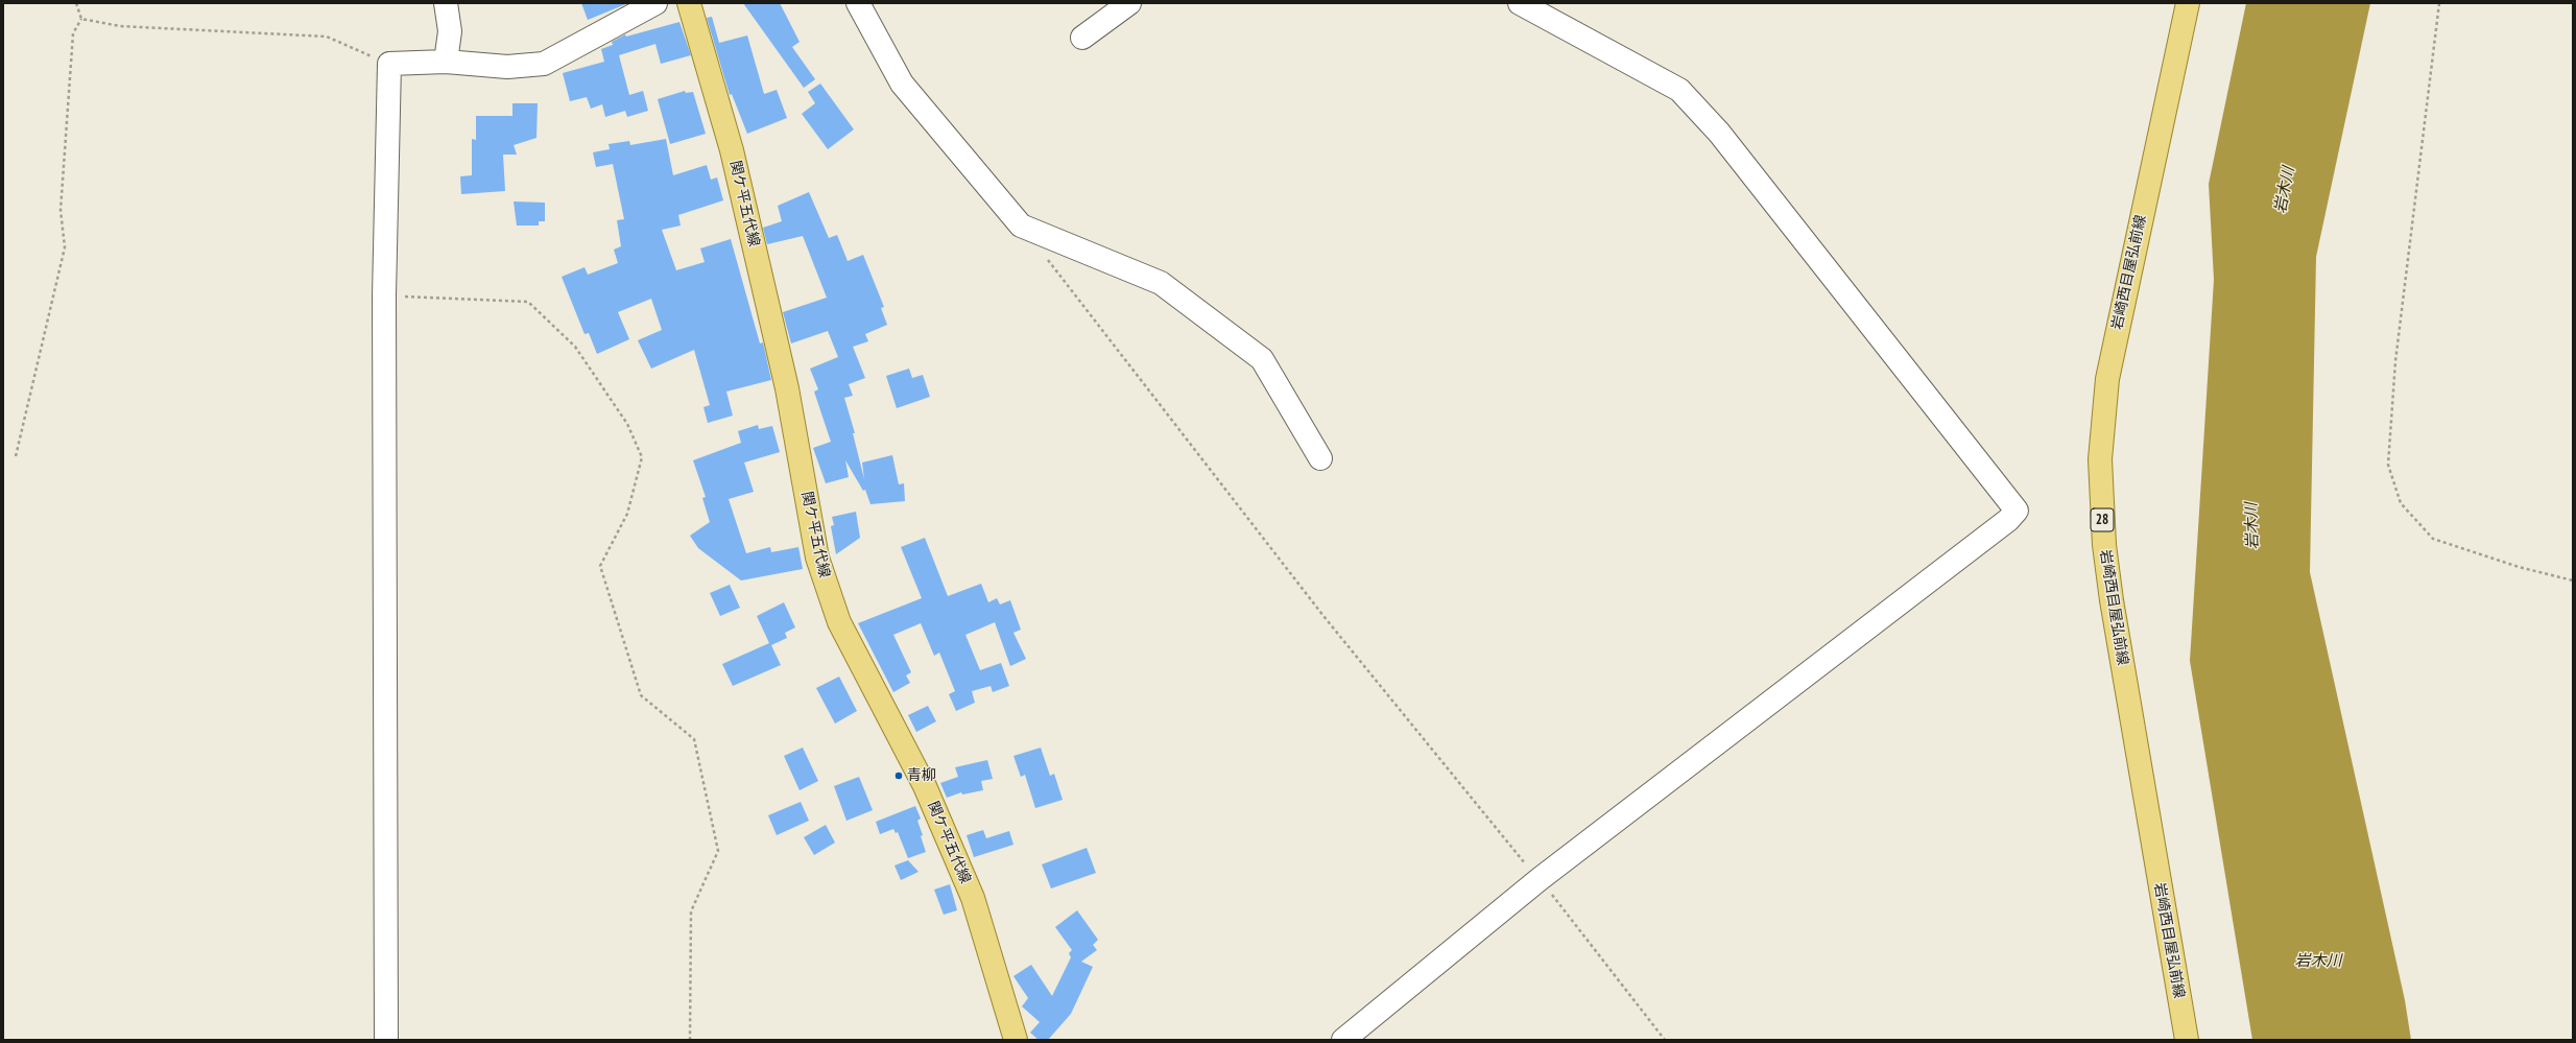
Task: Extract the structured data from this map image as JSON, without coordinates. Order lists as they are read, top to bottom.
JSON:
{
  "streets": {
    "main road": ["関ケ平五代線", "岩崎西目屋弘前線", "28"]
  },
  "water": ["岩木川"],
  "places": ["青柳"]
}
